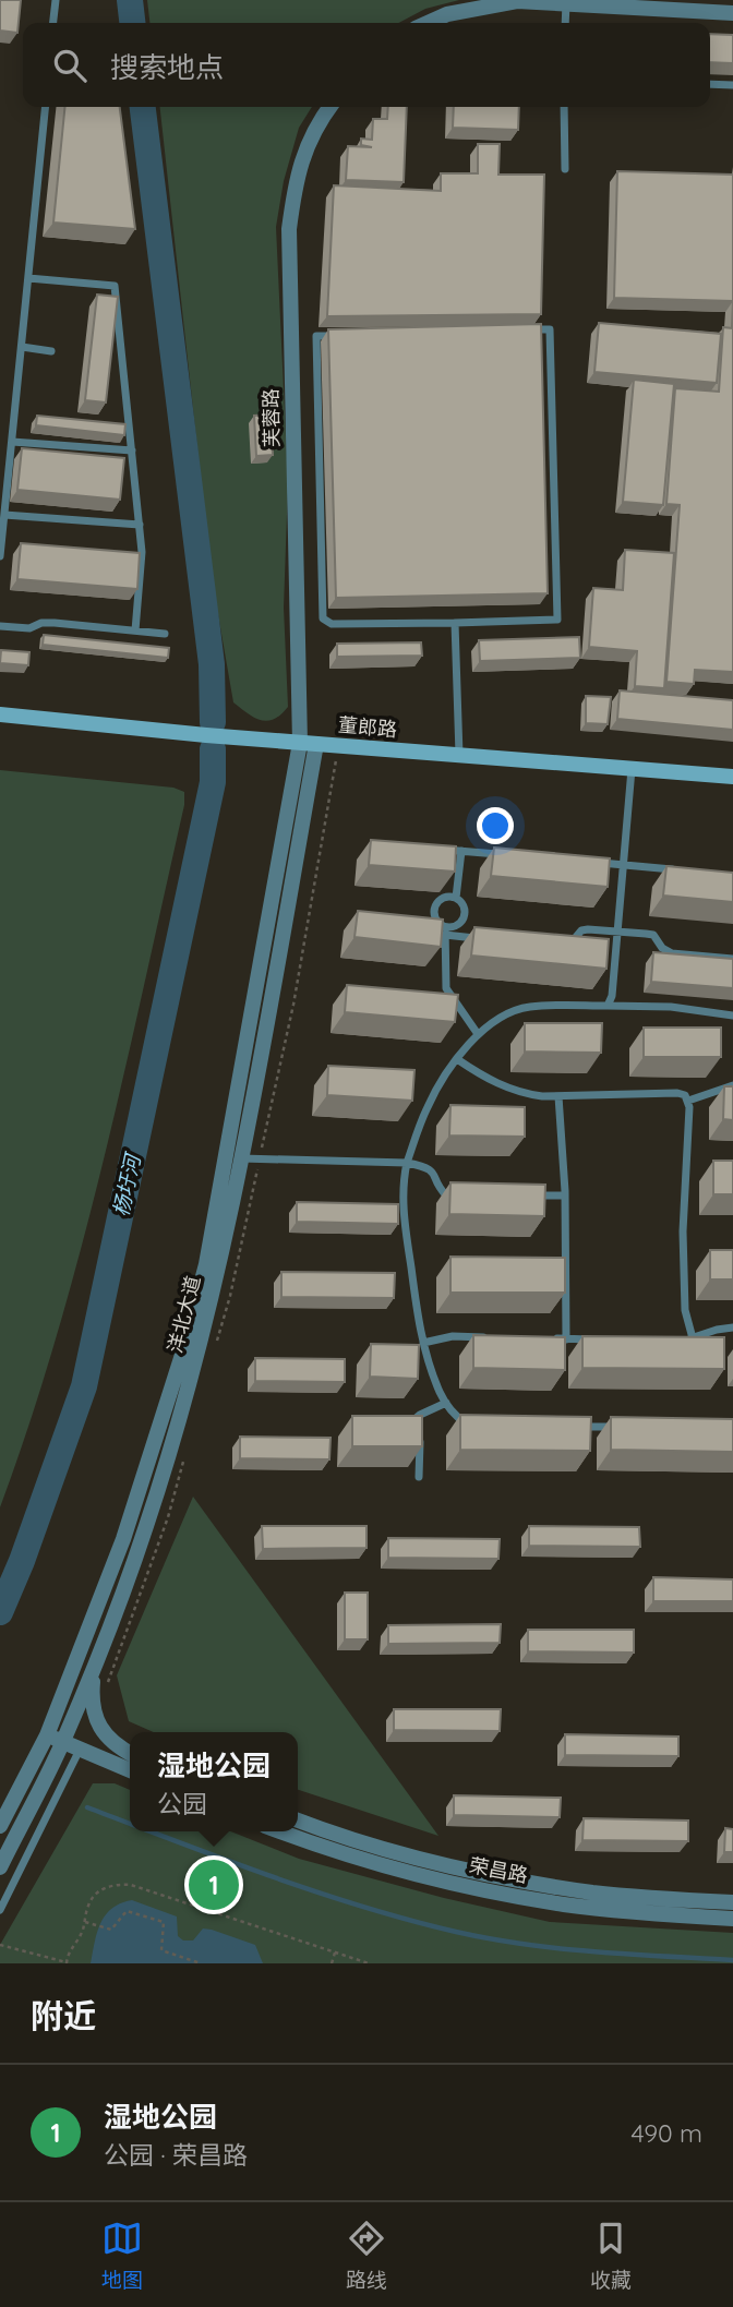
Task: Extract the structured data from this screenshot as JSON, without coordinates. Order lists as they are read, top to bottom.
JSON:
{
  "streets": {
    "main road": ["董郎路"],
    "street": ["芙蓉路", "洋北大道", "荣昌路"]
  },
  "crossings": [
    ["芙蓉路", "董郎路"],
    ["芙蓉路", "洋北大道"],
    ["董郎路", "洋北大道"]
  ],
  "water": ["杨圩河"],
  "page": {
    "search": "搜索地点",
    "popup": ["湿地公园", "公园"],
    "pins": "1",
    "heading": "附近",
    "list": [
      {
        "mark": "1",
        "name": "湿地公园",
        "note": "公园 · 荣昌路",
        "value": "490 m"
      }
    ],
    "nav": ["地图", "路线", "收藏"]
  }
}
